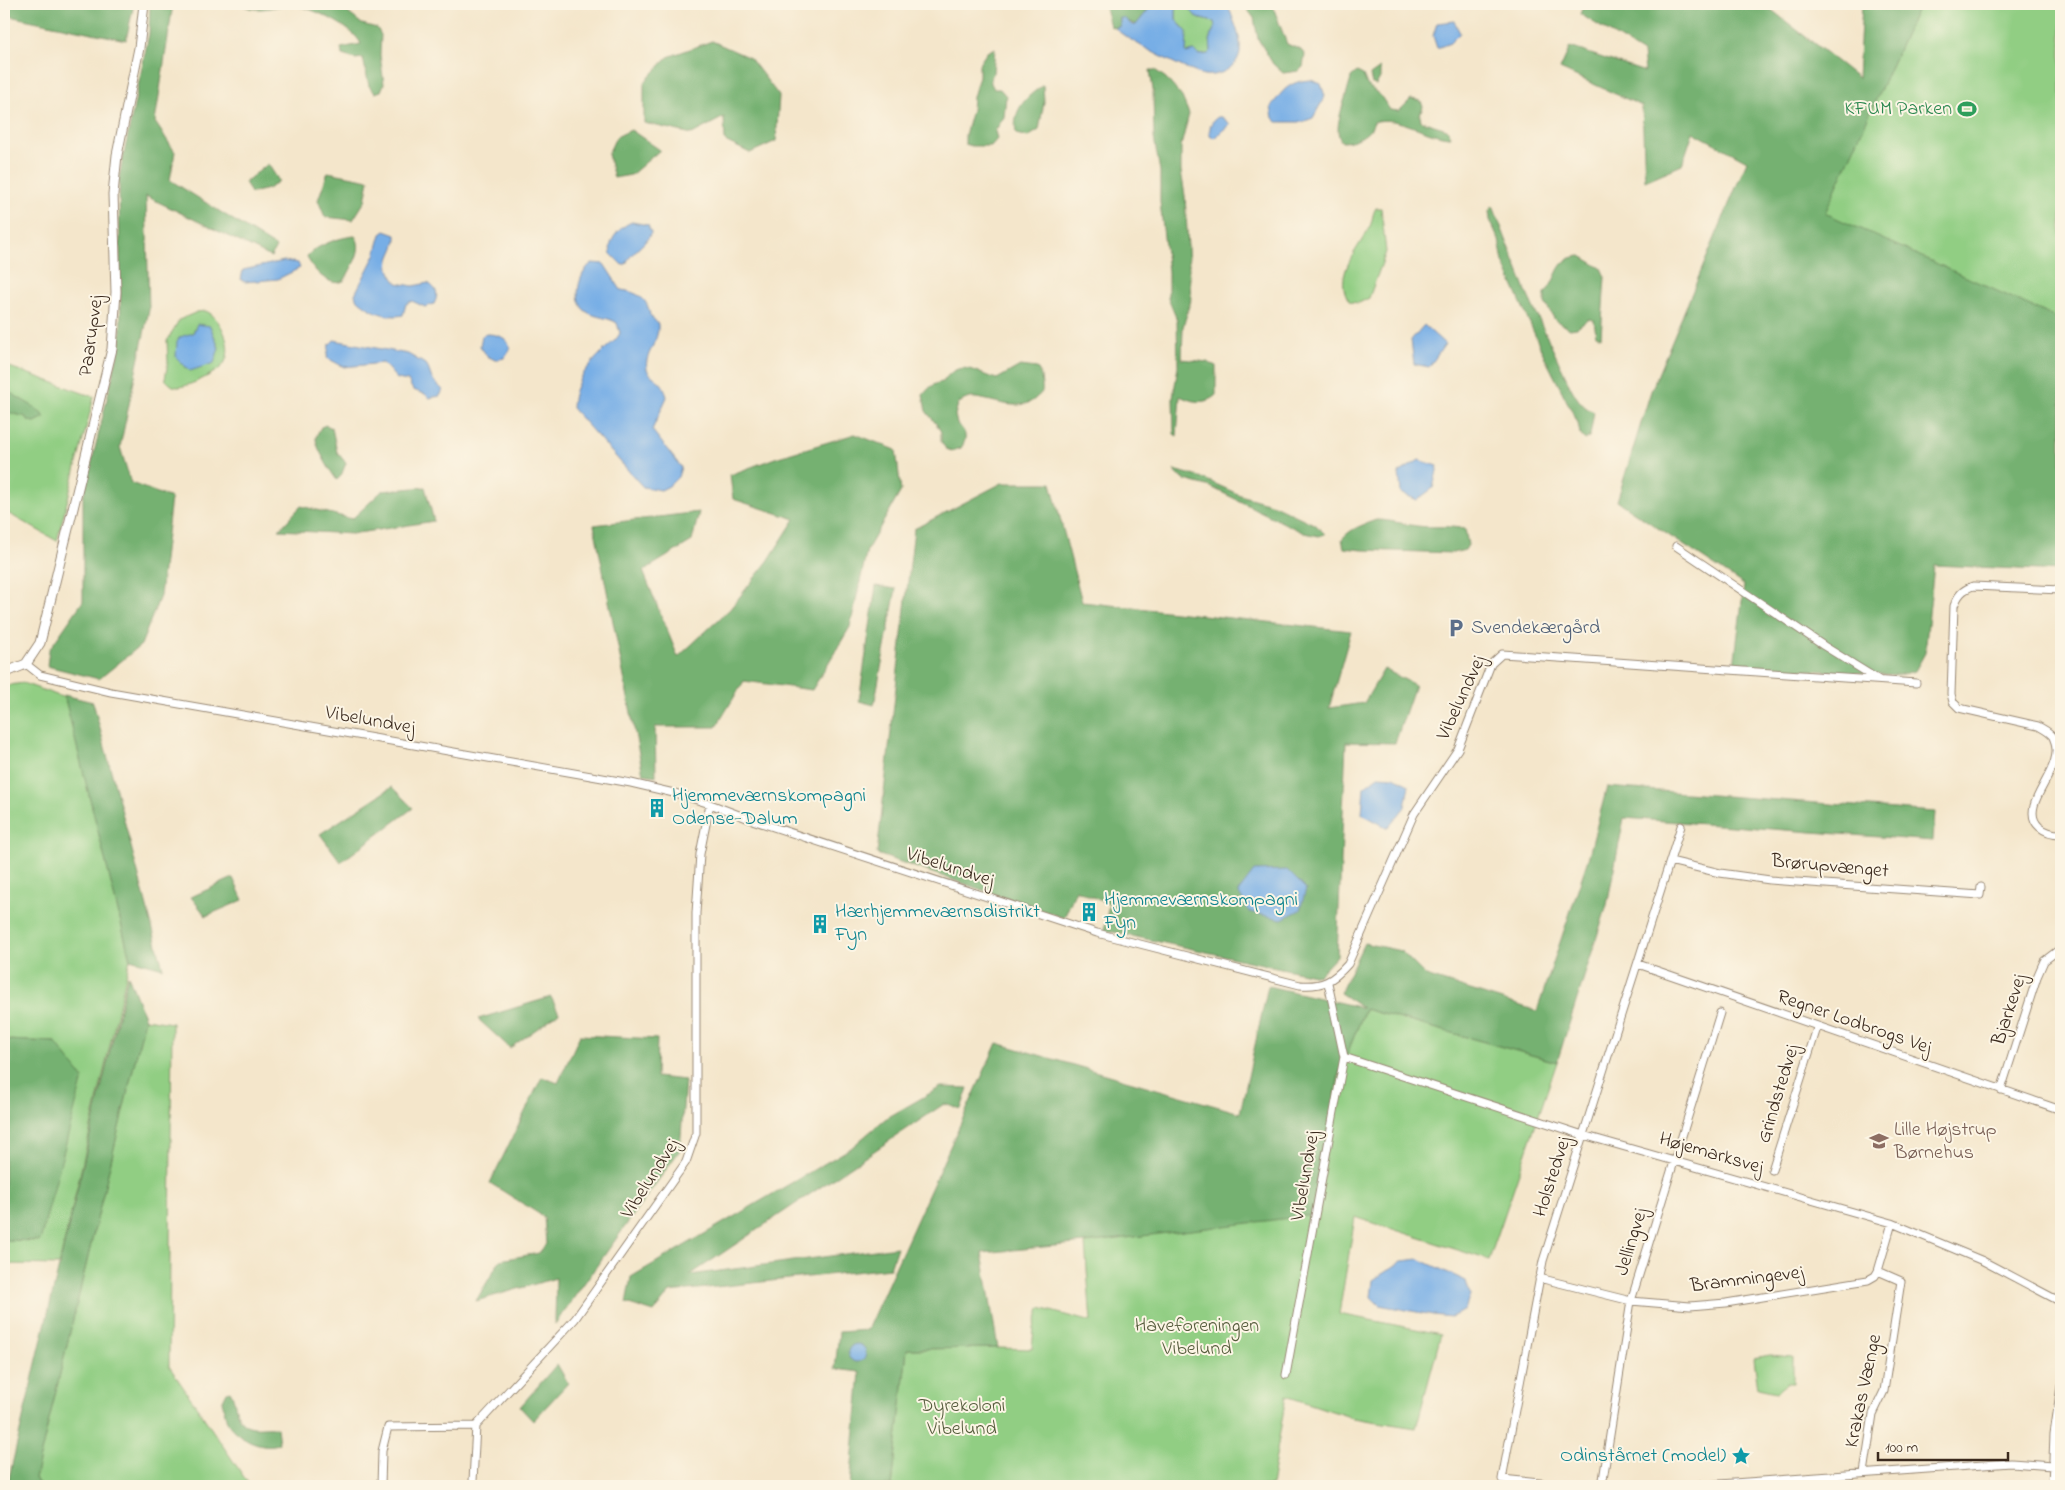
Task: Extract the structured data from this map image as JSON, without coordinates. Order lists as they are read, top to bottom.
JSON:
{
  "streets": {
    "street": [
      "Paarupvej",
      "Vibelundvej",
      "Brørupvænget",
      "Bjarkevej",
      "Regner Lodbrogs Vej",
      "Grindstedvej",
      "Højemarksvej",
      "Holstedvej",
      "Jellingvej",
      "Brammingevej",
      "Krakas Vænge"
    ]
  },
  "crossings": [
    ["Paarupvej", "Vibelundvej"],
    ["Vibelundvej", "Højemarksvej"],
    ["Brørupvænget", "Holstedvej"],
    ["Bjarkevej", "Regner Lodbrogs Vej"],
    ["Regner Lodbrogs Vej", "Grindstedvej"],
    ["Regner Lodbrogs Vej", "Holstedvej"],
    ["Højemarksvej", "Holstedvej"],
    ["Højemarksvej", "Jellingvej"],
    ["Holstedvej", "Brammingevej"],
    ["Jellingvej", "Brammingevej"],
    ["Brammingevej", "Krakas Vænge"]
  ],
  "parks": ["Haveforeningen Vibelund", "Dyrekoloni Vibelund"],
  "places": {
    "sports": ["KFUM Parken"],
    "parking": ["Svendekærgård"],
    "building": ["Hjemmeværnskompagni Odense-Dalum", "Hjemmeværnskompagni Fyn", "Hærhjemmeværnsdistrikt Fyn"],
    "school or university": ["Lille Højstrup Børnehus"],
    "place": ["Odinstårnet (model)"]
  },
  "scale_bar": "100 m"
}
